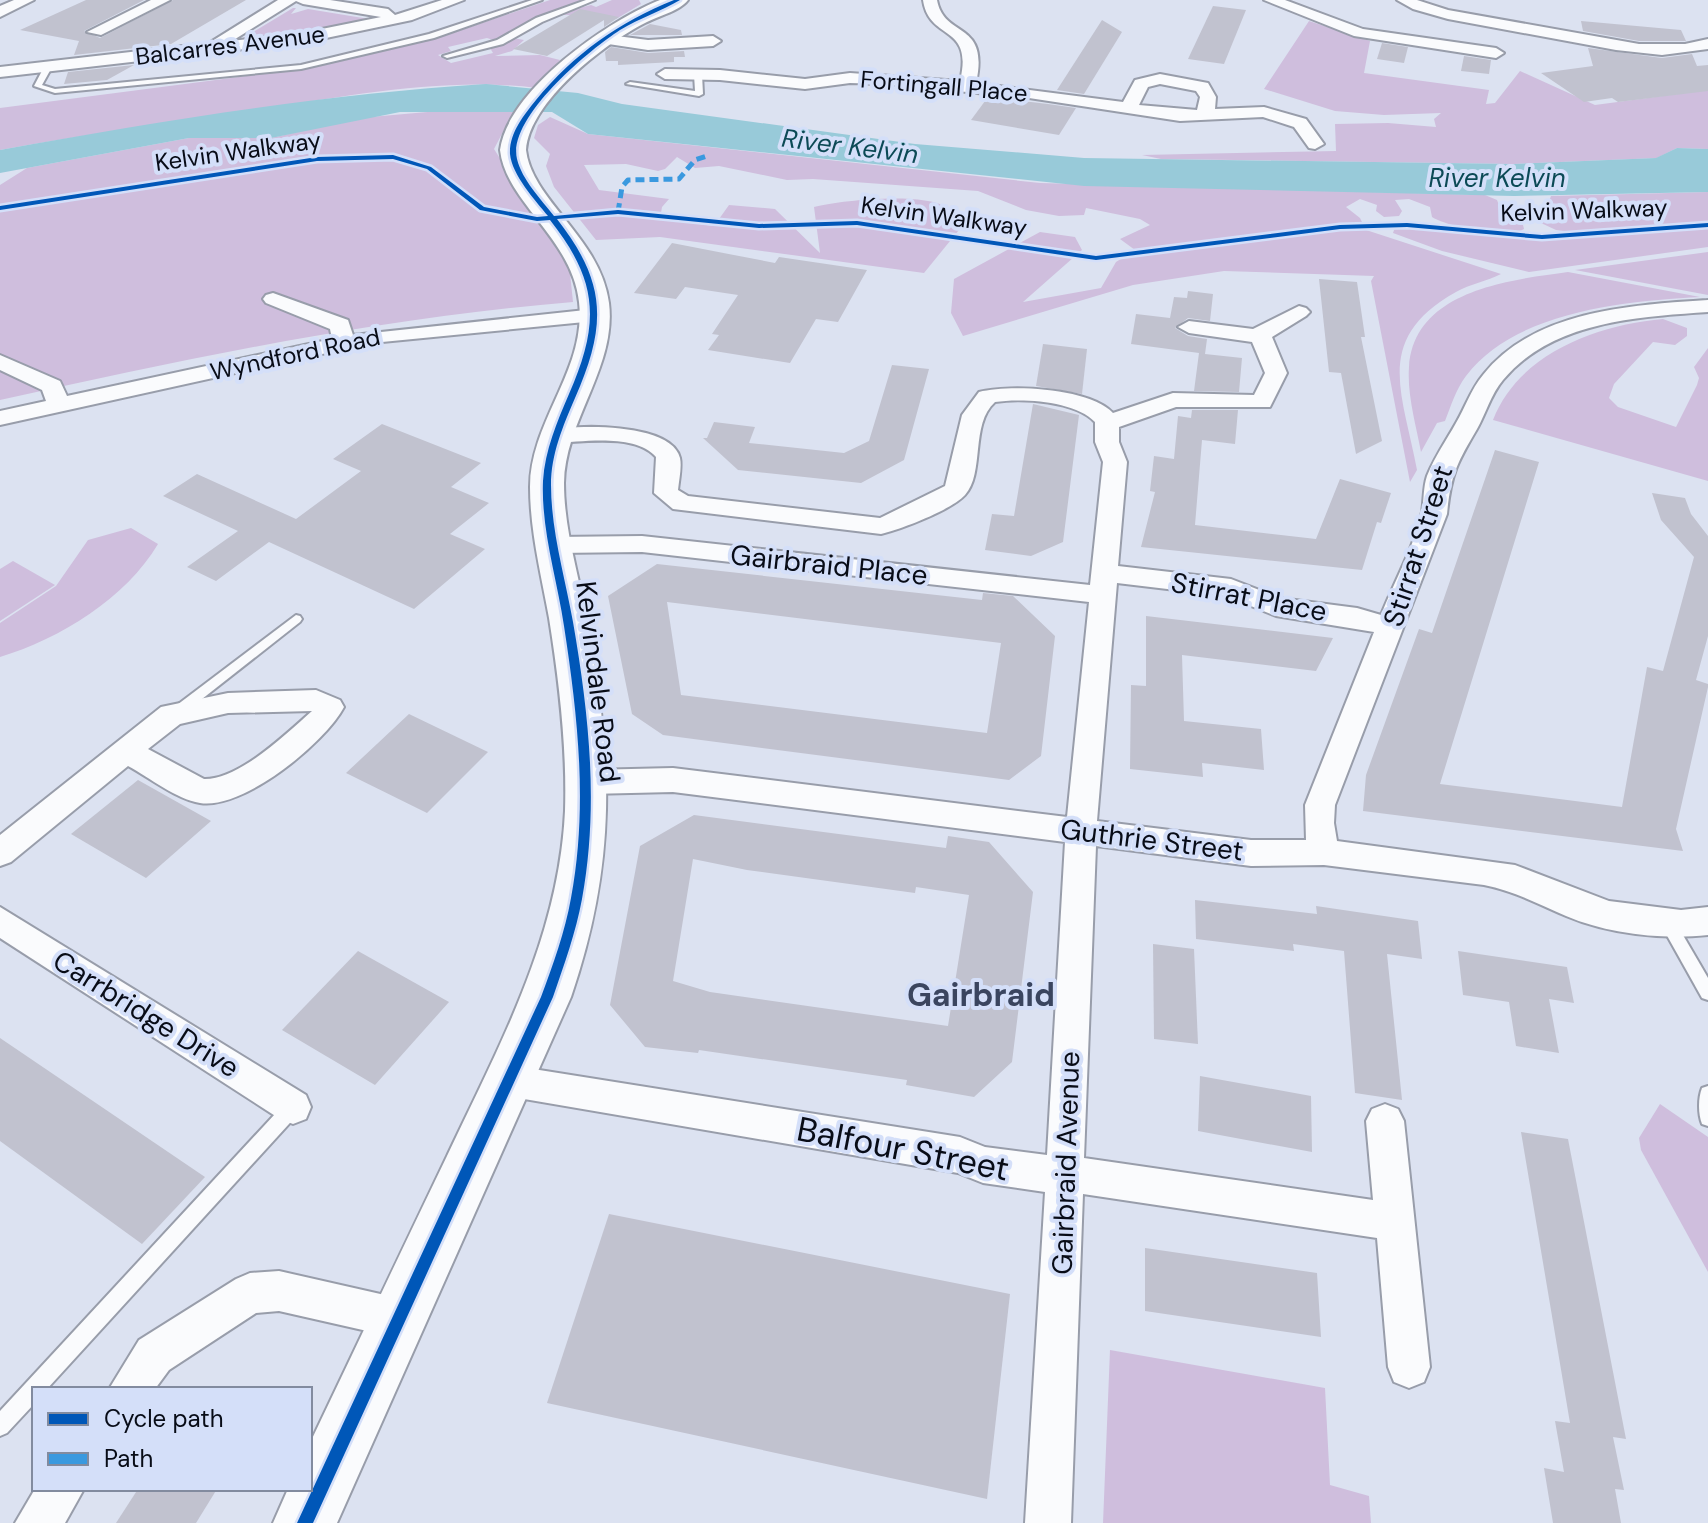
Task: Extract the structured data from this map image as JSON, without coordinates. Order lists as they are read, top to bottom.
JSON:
{
  "streets": {
    "street": [
      "Balcarres Avenue",
      "Fortingall Place",
      "Wyndford Road",
      "Stirrat Street",
      "Gairbraid Place",
      "Stirrat Place",
      "Kelvindale Road",
      "Guthrie Street",
      "Carrbridge Drive",
      "Balfour Street",
      "Gairbraid Avenue"
    ],
    "cycle path": ["Kelvin Walkway"]
  },
  "crossings": [
    ["Wyndford Road", "Kelvindale Road"],
    ["Stirrat Street", "Stirrat Place"],
    ["Stirrat Street", "Guthrie Street"],
    ["Gairbraid Place", "Stirrat Place"],
    ["Gairbraid Place", "Kelvindale Road"],
    ["Gairbraid Place", "Gairbraid Avenue"],
    ["Stirrat Place", "Gairbraid Avenue"],
    ["Kelvindale Road", "Guthrie Street"],
    ["Kelvindale Road", "Balfour Street"],
    ["Guthrie Street", "Gairbraid Avenue"],
    ["Balfour Street", "Gairbraid Avenue"]
  ],
  "districts": ["Gairbraid"],
  "water": ["River Kelvin"],
  "legend": ["Cycle path", "Path"]
}
